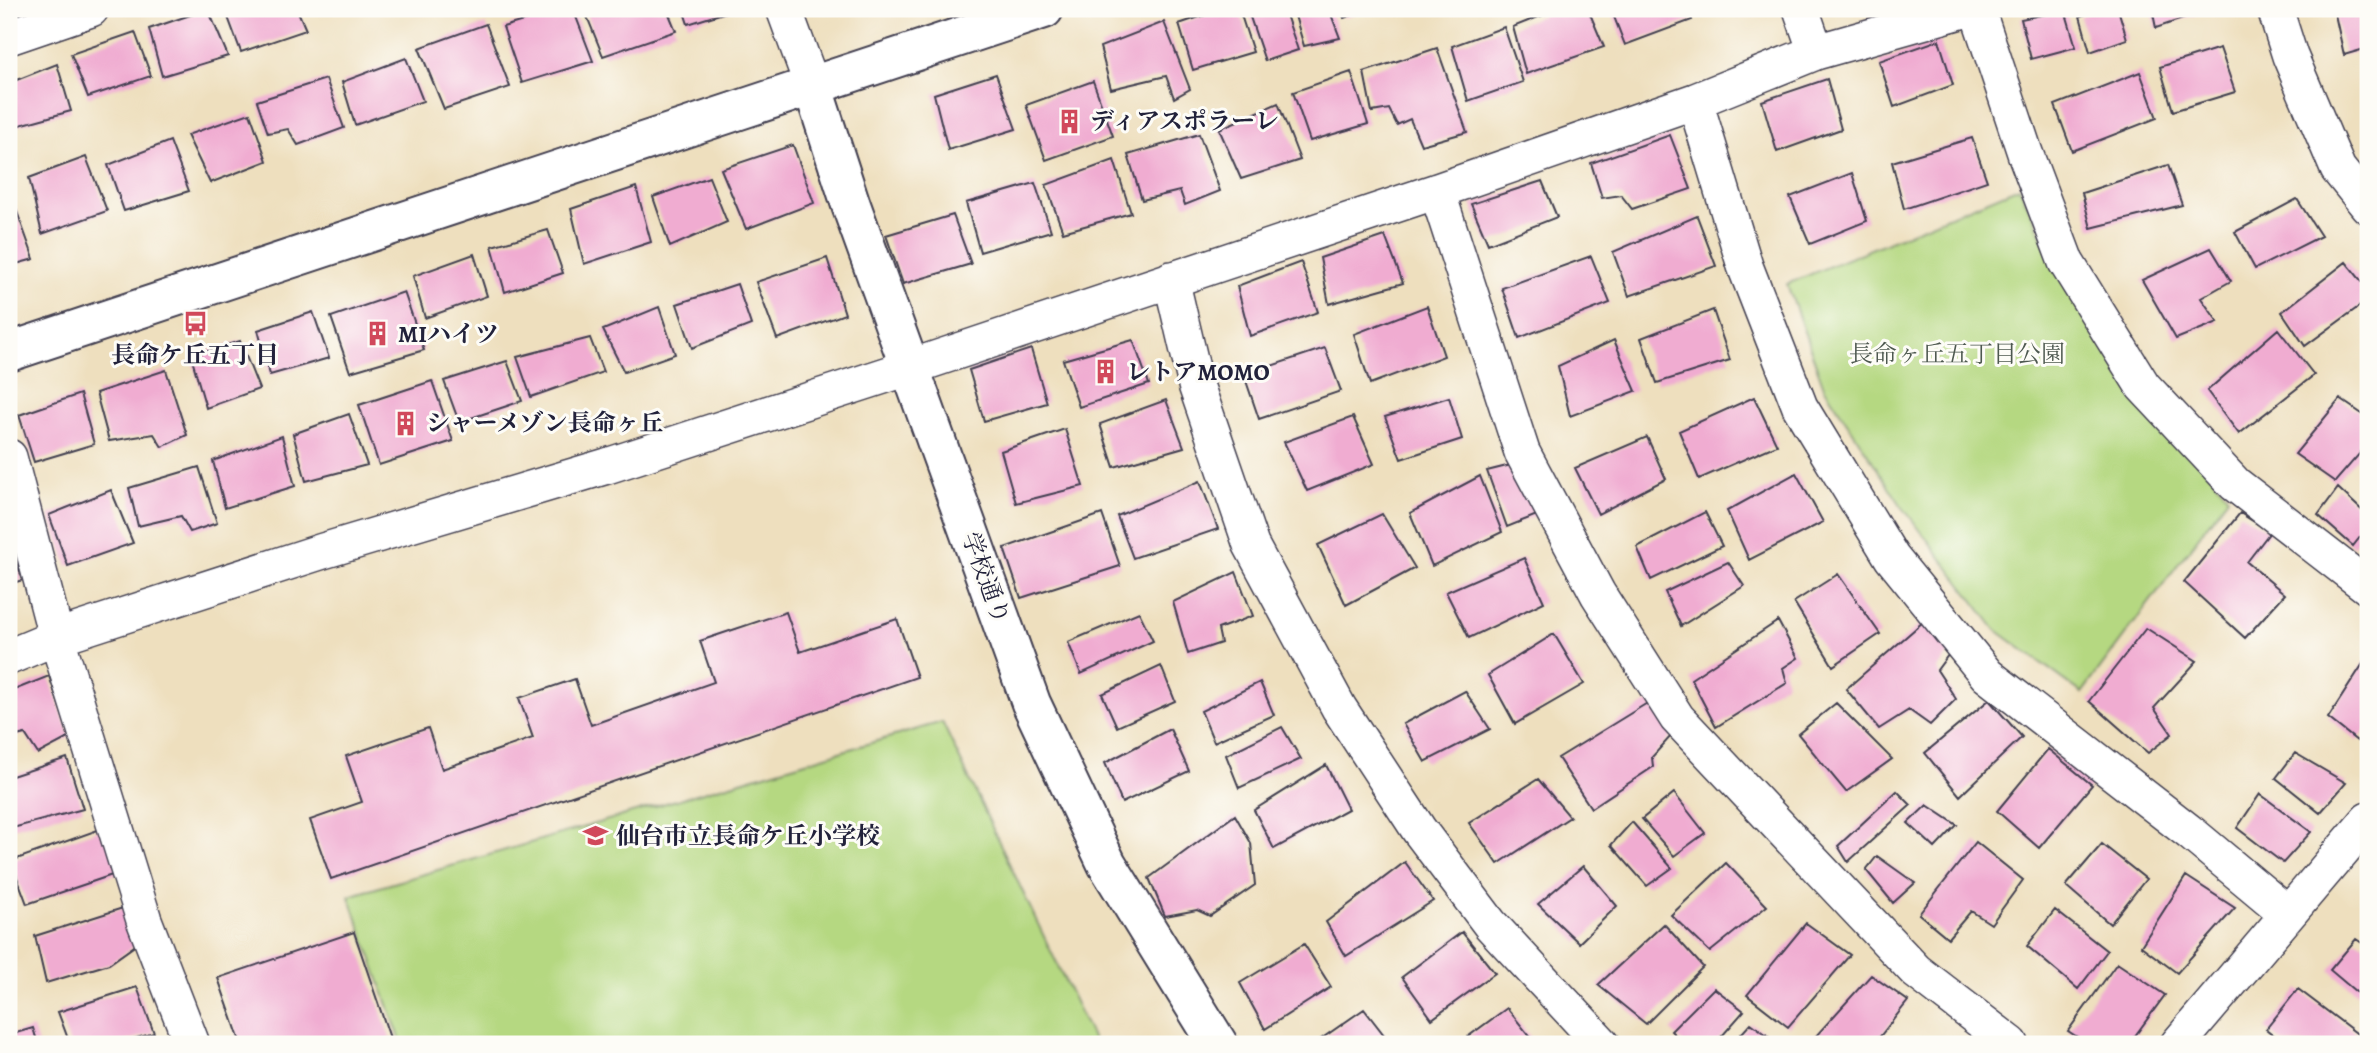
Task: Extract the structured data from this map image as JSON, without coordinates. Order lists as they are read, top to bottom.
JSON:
{
  "streets": {
    "street": ["学校通り"]
  },
  "parks": ["長命ヶ丘五丁目公園"],
  "places": {
    "building": [
      "ディアスポラーレ",
      "MIハイツ",
      "レトアMOMO",
      "シャーメゾン長命ヶ丘"
    ],
    "bus stop": ["長命ケ丘五丁目"],
    "school or university": ["仙台市立長命ケ丘小学校"]
  }
}
